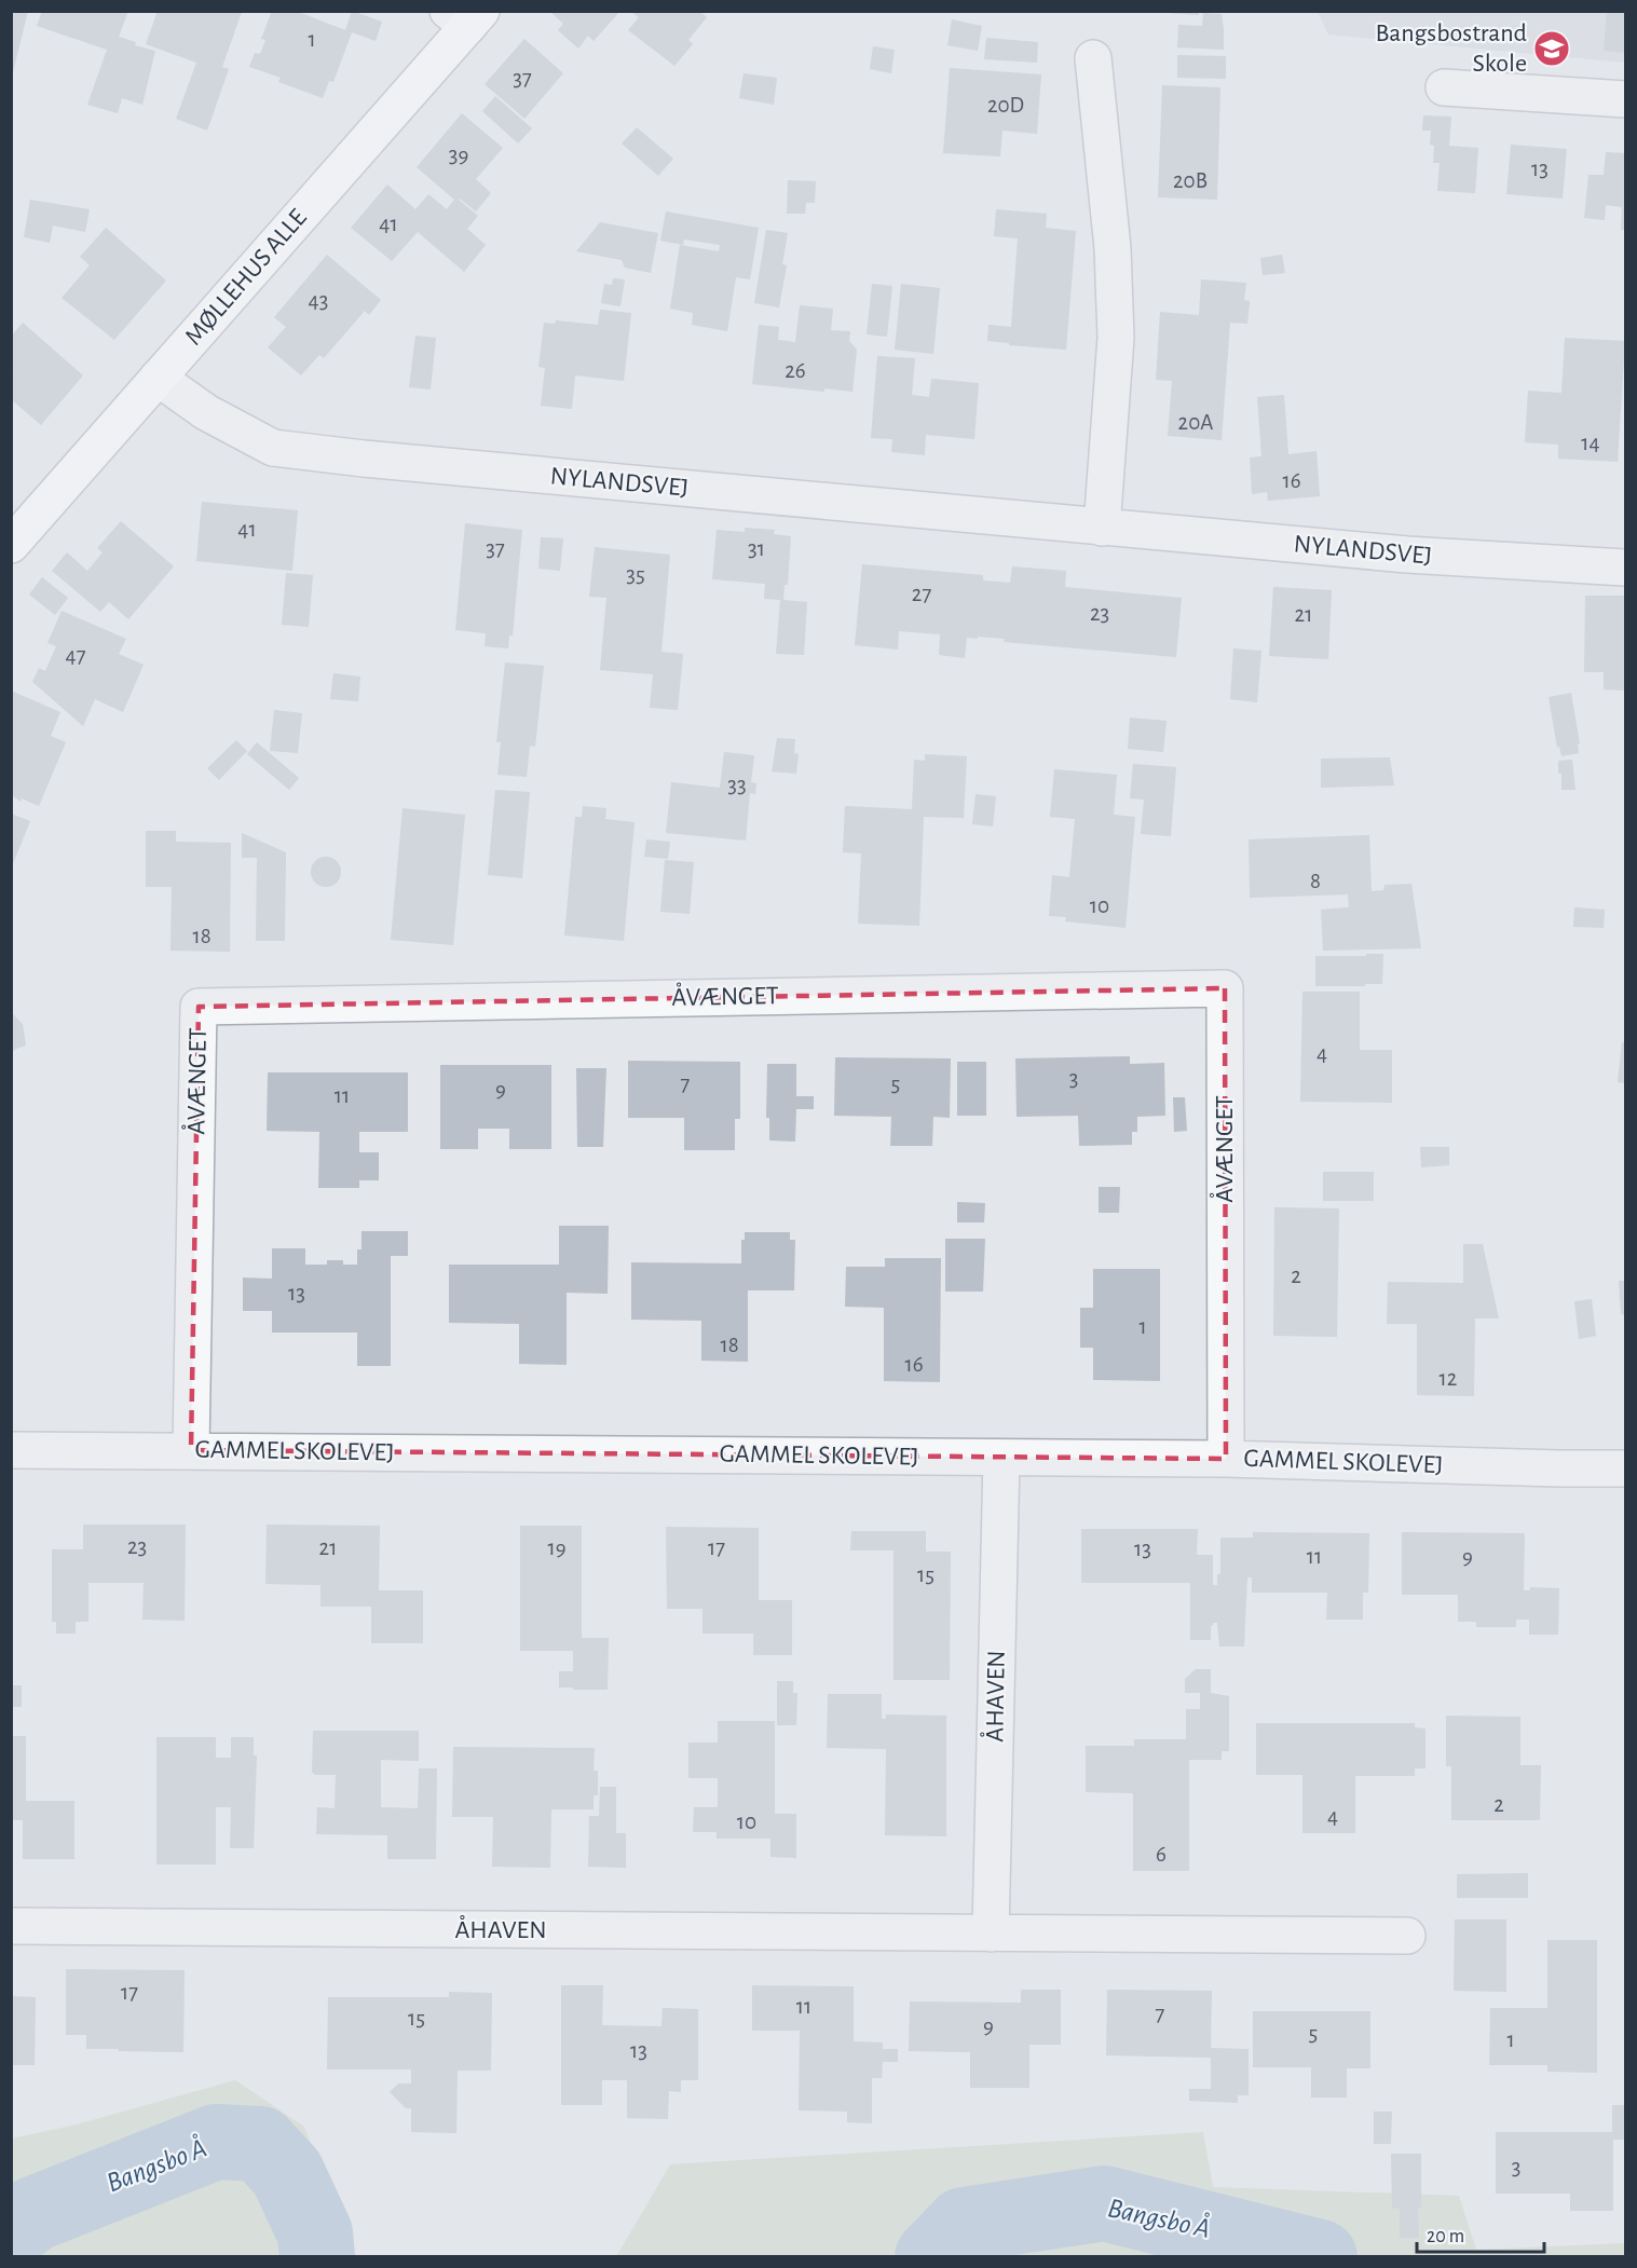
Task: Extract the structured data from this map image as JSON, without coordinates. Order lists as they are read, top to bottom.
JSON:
{
  "streets": {
    "street": [
      "MØLLEHUS ALLE",
      "NYLANDSVEJ",
      "ÅVÆNGET",
      "GAMMEL SKOLEVEJ",
      "ÅHAVEN"
    ]
  },
  "crossings": [
    ["MØLLEHUS ALLE", "NYLANDSVEJ"],
    ["ÅVÆNGET", "GAMMEL SKOLEVEJ"],
    ["GAMMEL SKOLEVEJ", "ÅHAVEN"]
  ],
  "water": ["Bangsbo Å"],
  "places": {
    "school or university": ["Bangsbostrand Skole"]
  },
  "house_numbers": [
    "1",
    "37",
    "20D",
    "39",
    "13",
    "20B",
    "41",
    "43",
    "26",
    "20A",
    "14",
    "16",
    "41",
    "37",
    "31",
    "35",
    "27",
    "23",
    "21",
    "47",
    "33",
    "8",
    "10",
    "18",
    "4",
    "3",
    "7",
    "5",
    "9",
    "11",
    "2",
    "13",
    "1",
    "18",
    "16",
    "12",
    "23",
    "21",
    "19",
    "17",
    "13",
    "11",
    "9",
    "15",
    "2",
    "4",
    "10",
    "6",
    "17",
    "11",
    "7",
    "15",
    "9",
    "5",
    "1",
    "13",
    "3"
  ],
  "scale_bar": "20 m"
}
